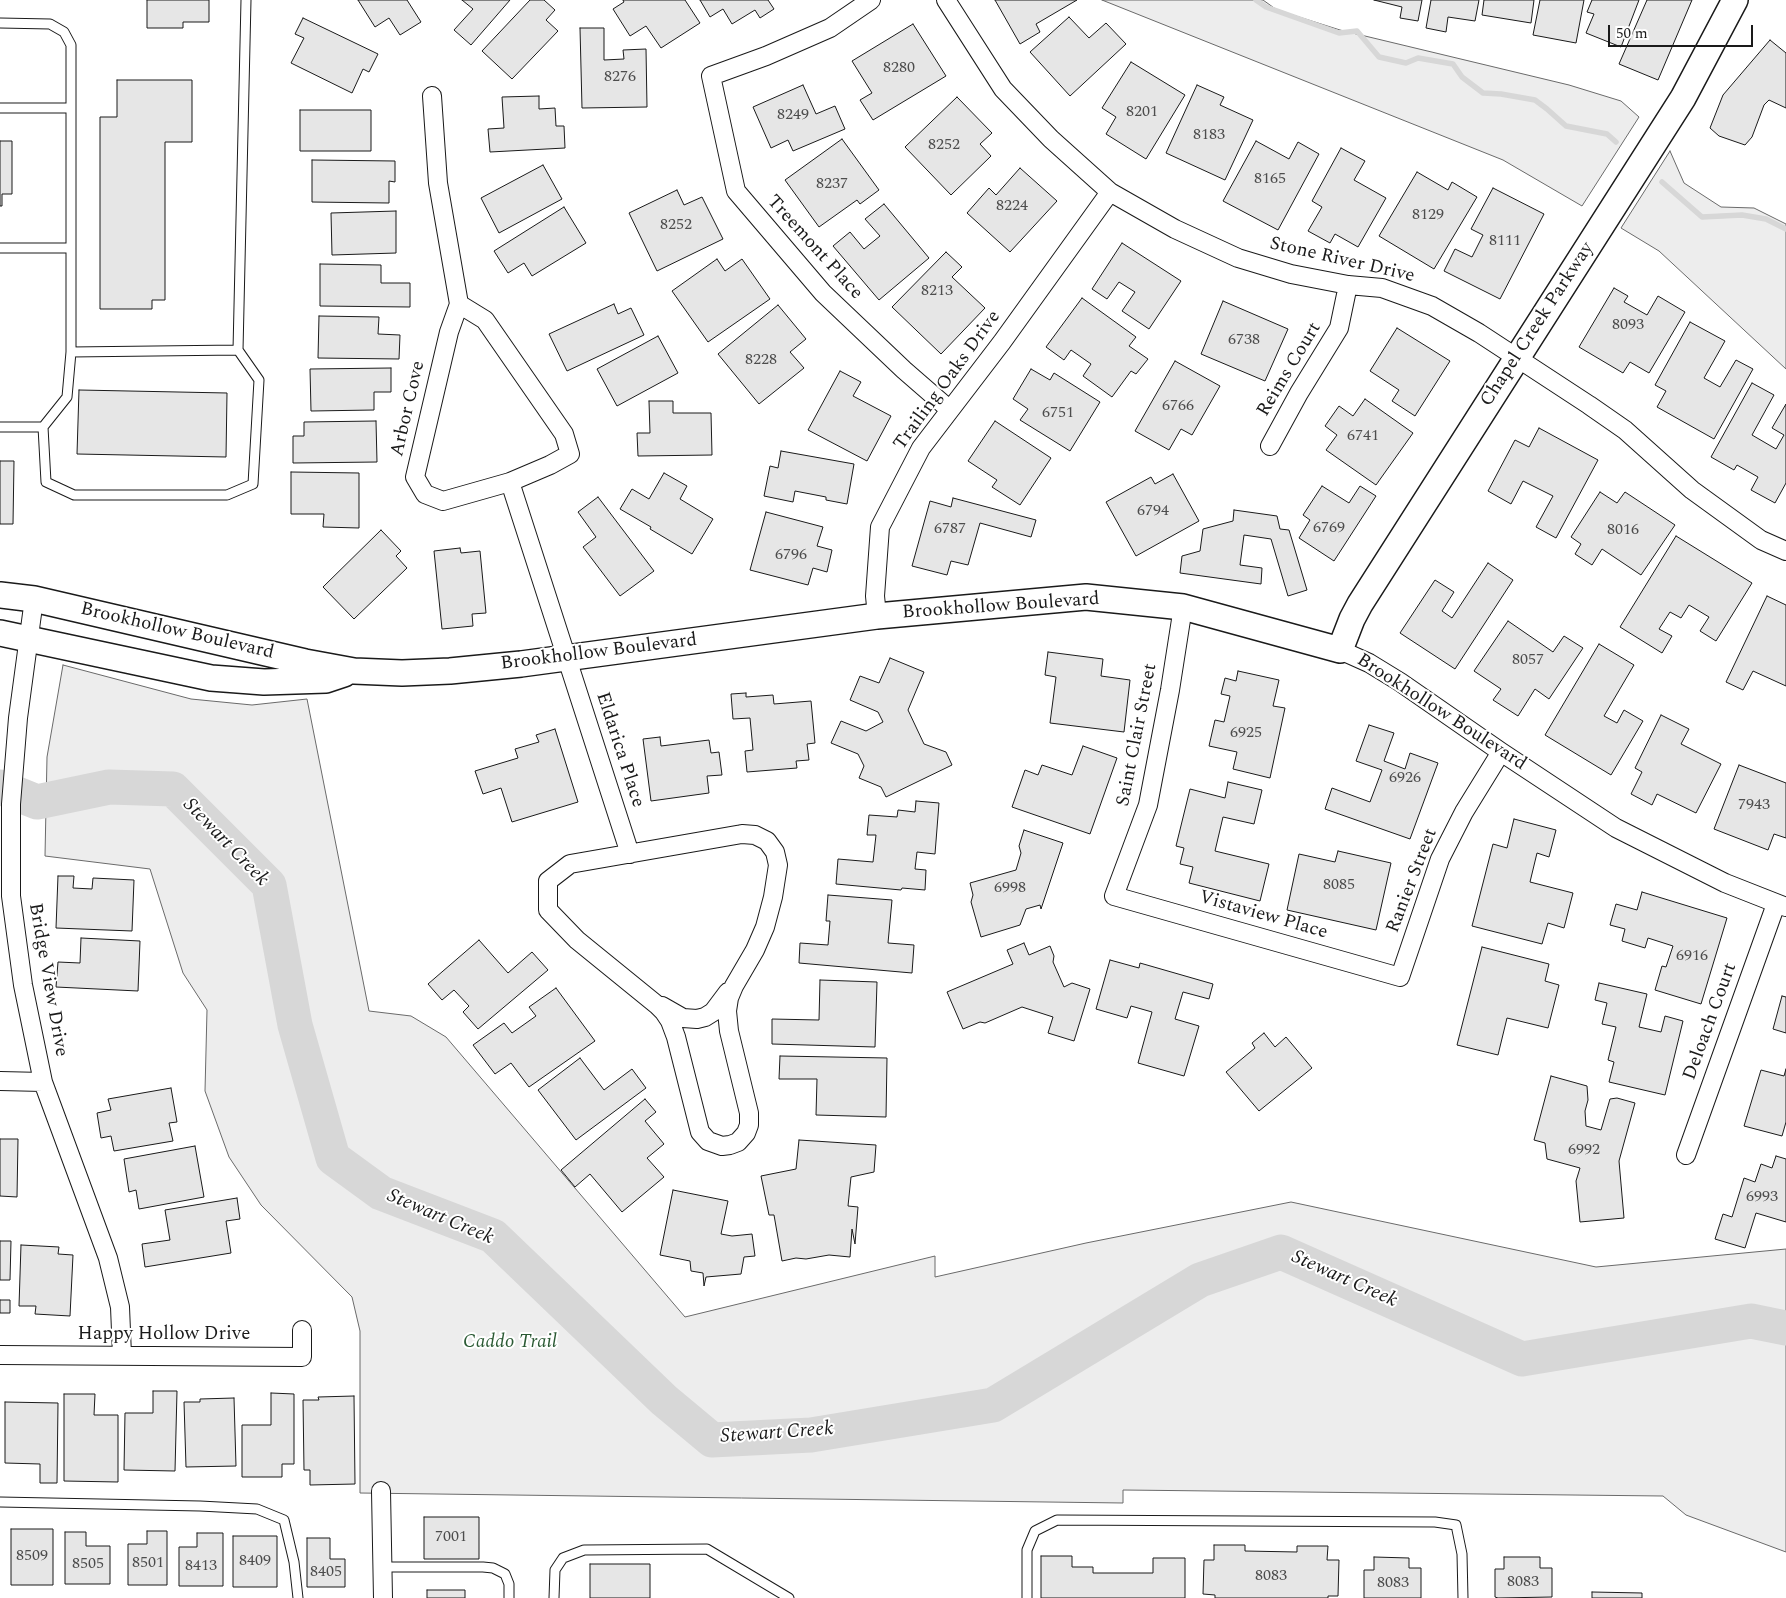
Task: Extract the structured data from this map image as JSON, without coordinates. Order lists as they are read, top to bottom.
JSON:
{
  "streets": {
    "street": [
      "Treemont Place",
      "Stone River Drive",
      "Chapel Creek Parkway",
      "Reims Court",
      "Trailing Oaks Drive",
      "Arbor Cove",
      "Brookhollow Boulevard",
      "Saint Clair Street",
      "Eldarica Place",
      "Ranier Street",
      "Vistaview Place",
      "Bridge View Drive",
      "Deloach Court",
      "Happy Hollow Drive"
    ]
  },
  "crossings": [
    ["Treemont Place", "Trailing Oaks Drive"],
    ["Stone River Drive", "Chapel Creek Parkway"],
    ["Stone River Drive", "Reims Court"],
    ["Stone River Drive", "Trailing Oaks Drive"],
    ["Chapel Creek Parkway", "Brookhollow Boulevard"],
    ["Trailing Oaks Drive", "Brookhollow Boulevard"],
    ["Brookhollow Boulevard", "Saint Clair Street"],
    ["Brookhollow Boulevard", "Eldarica Place"],
    ["Brookhollow Boulevard", "Ranier Street"],
    ["Brookhollow Boulevard", "Bridge View Drive"],
    ["Brookhollow Boulevard", "Deloach Court"],
    ["Saint Clair Street", "Vistaview Place"],
    ["Ranier Street", "Vistaview Place"],
    ["Bridge View Drive", "Happy Hollow Drive"]
  ],
  "water": ["Stewart Creek"],
  "parks": ["Caddo Trail"],
  "house_numbers": [
    "8280",
    "8276",
    "8201",
    "8249",
    "8183",
    "8252",
    "8165",
    "8237",
    "8224",
    "8129",
    "8252",
    "8111",
    "8213",
    "8093",
    "6738",
    "8228",
    "6766",
    "6751",
    "6741",
    "6794",
    "6769",
    "6787",
    "8016",
    "6796",
    "8057",
    "6925",
    "6926",
    "7943",
    "8085",
    "6998",
    "6916",
    "6992",
    "6993",
    "7001",
    "8509",
    "8409",
    "8501",
    "8505",
    "8413",
    "8405",
    "8083",
    "8083",
    "8083"
  ],
  "scale_bar": "50 m"
}
